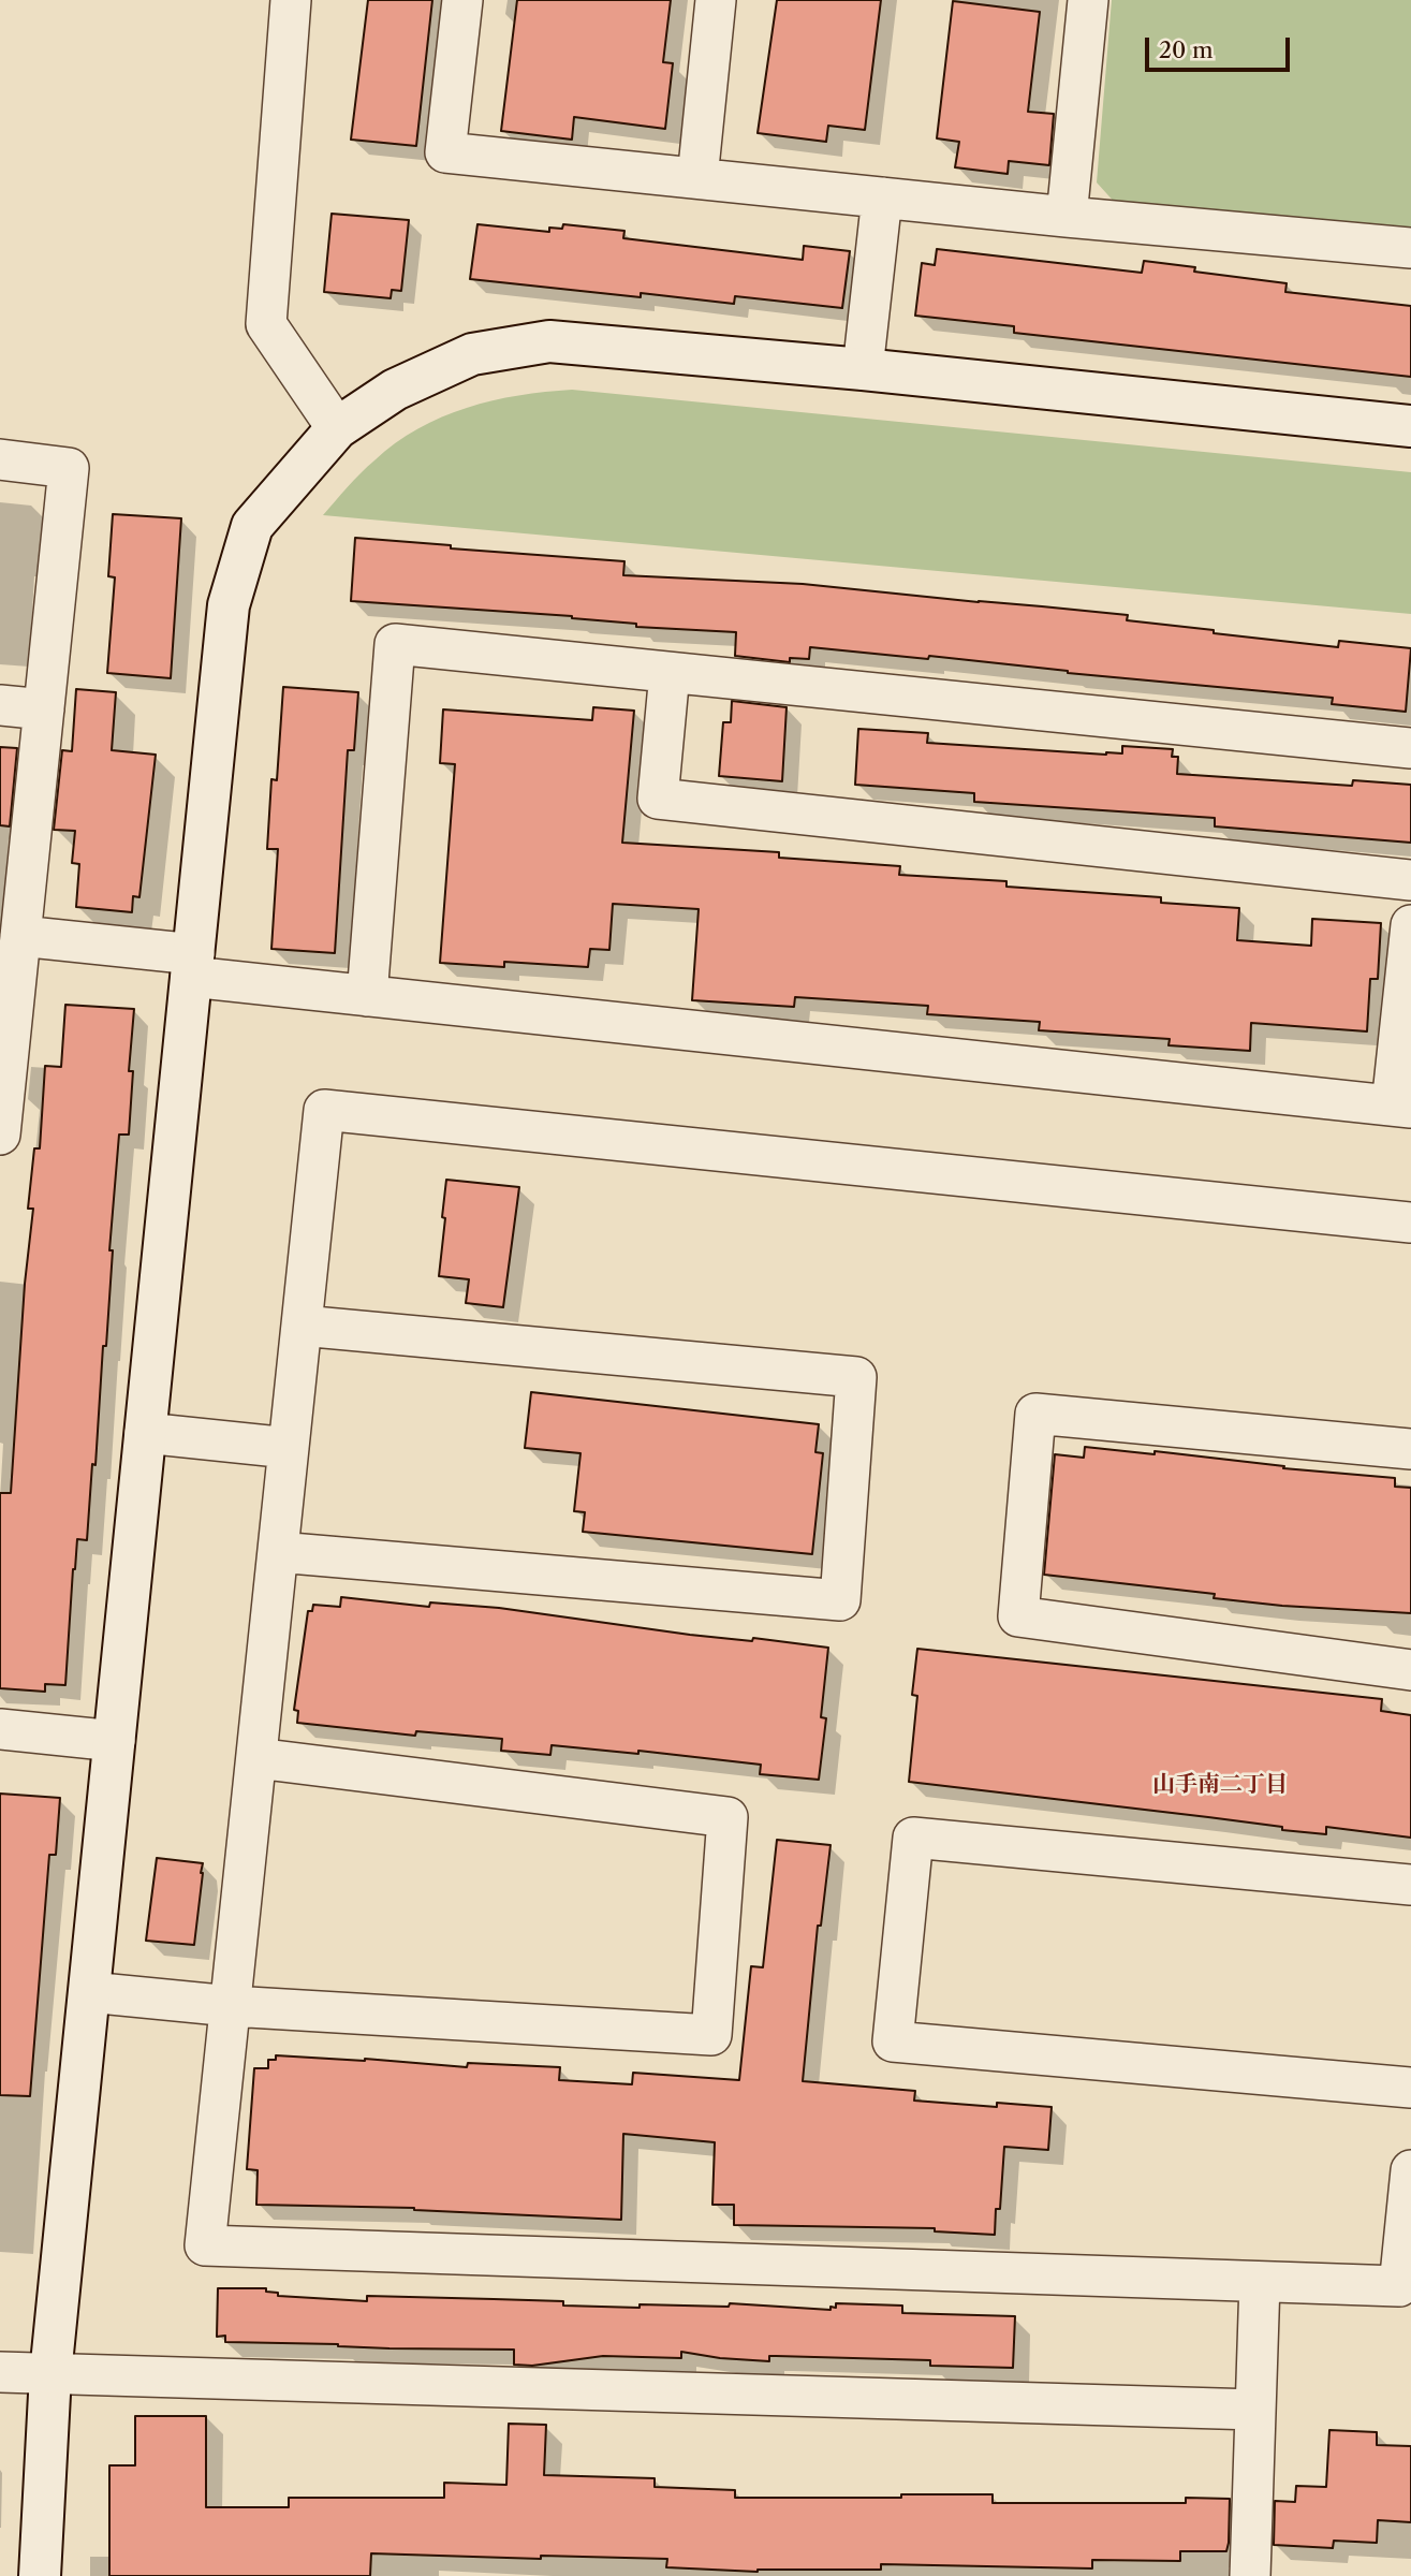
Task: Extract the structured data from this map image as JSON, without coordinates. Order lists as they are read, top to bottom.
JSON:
{
  "districts": ["山手南二丁目"],
  "scale_bar": "20 m"
}
